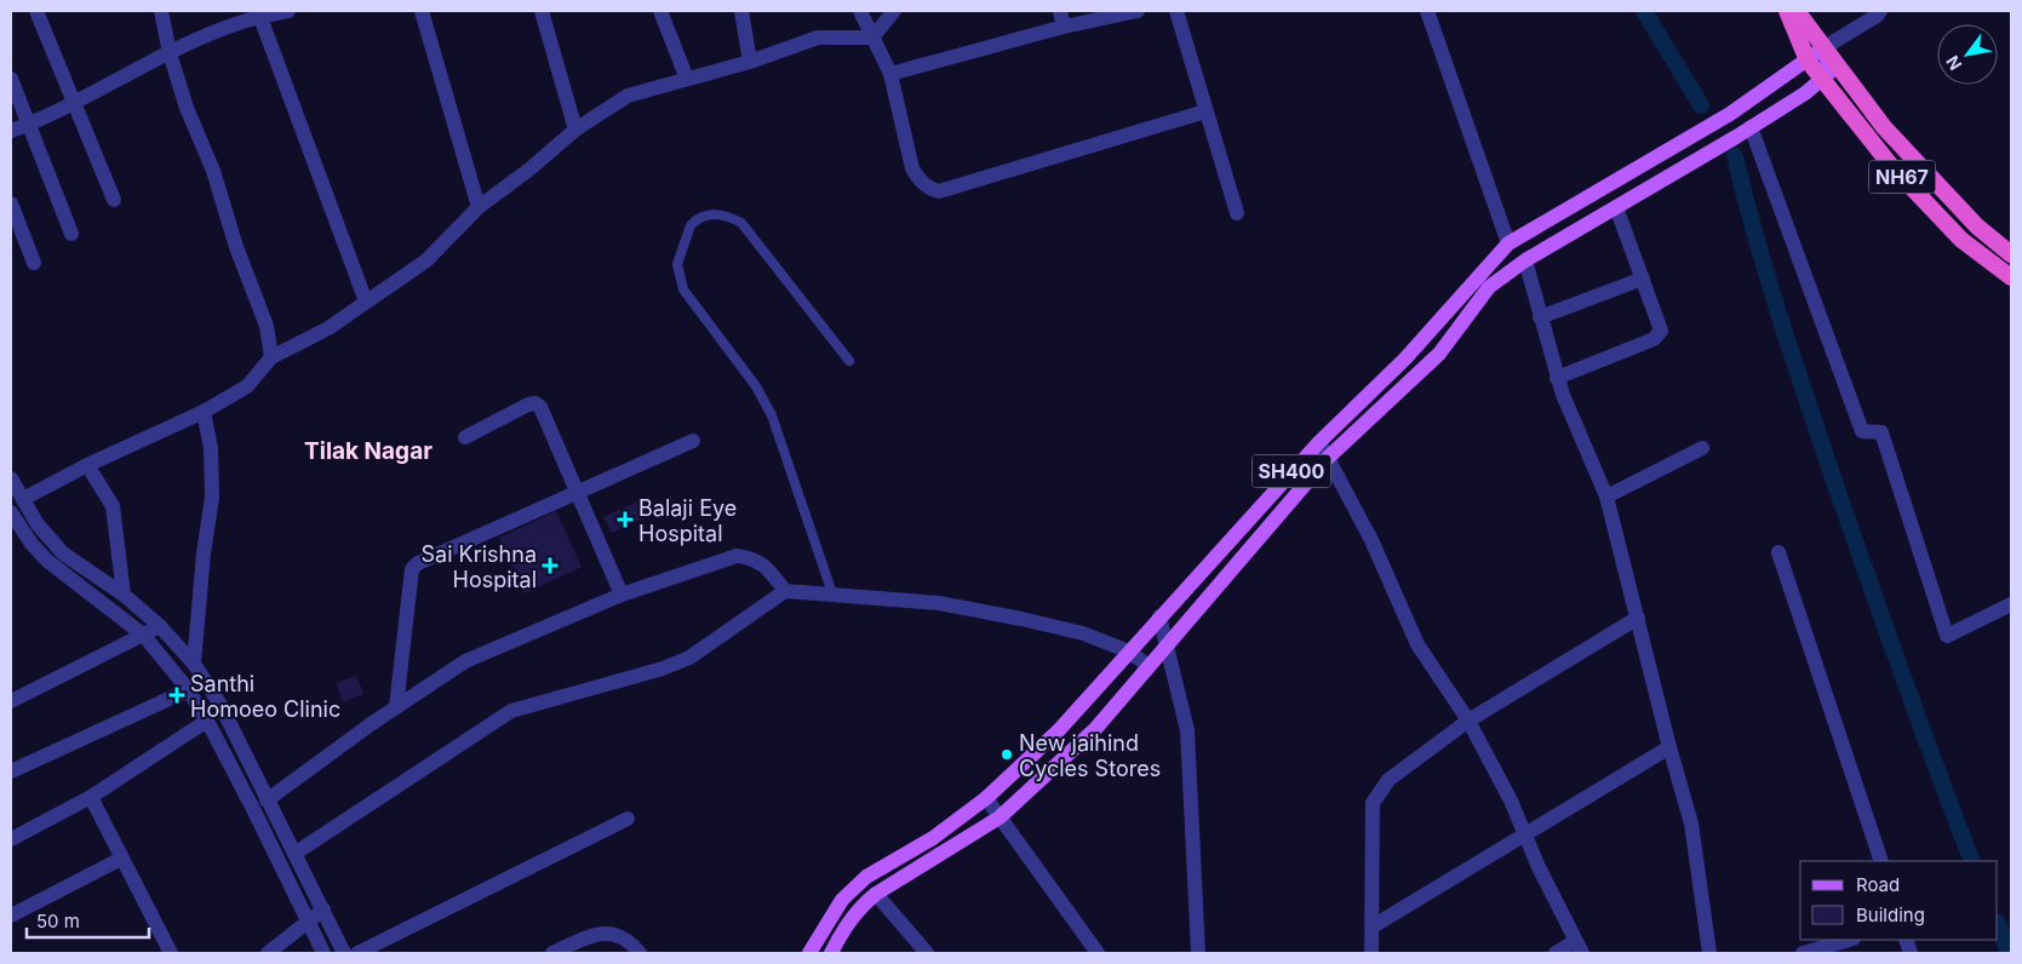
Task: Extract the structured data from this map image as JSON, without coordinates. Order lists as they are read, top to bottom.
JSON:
{
  "streets": {
    "highway": ["NH67"],
    "main road": ["SH400"]
  },
  "crossings": [
    ["NH67", "SH400"]
  ],
  "districts": ["Tilak Nagar"],
  "places": {
    "health": ["Balaji Eye Hospital", "Sai Krishna Hospital", "Santhi Homoeo Clinic"],
    "other": ["New jaihind Cycles Stores"]
  },
  "legend": ["Road", "Building"],
  "scale_bar": "50 m",
  "north": "bottom left"
}
